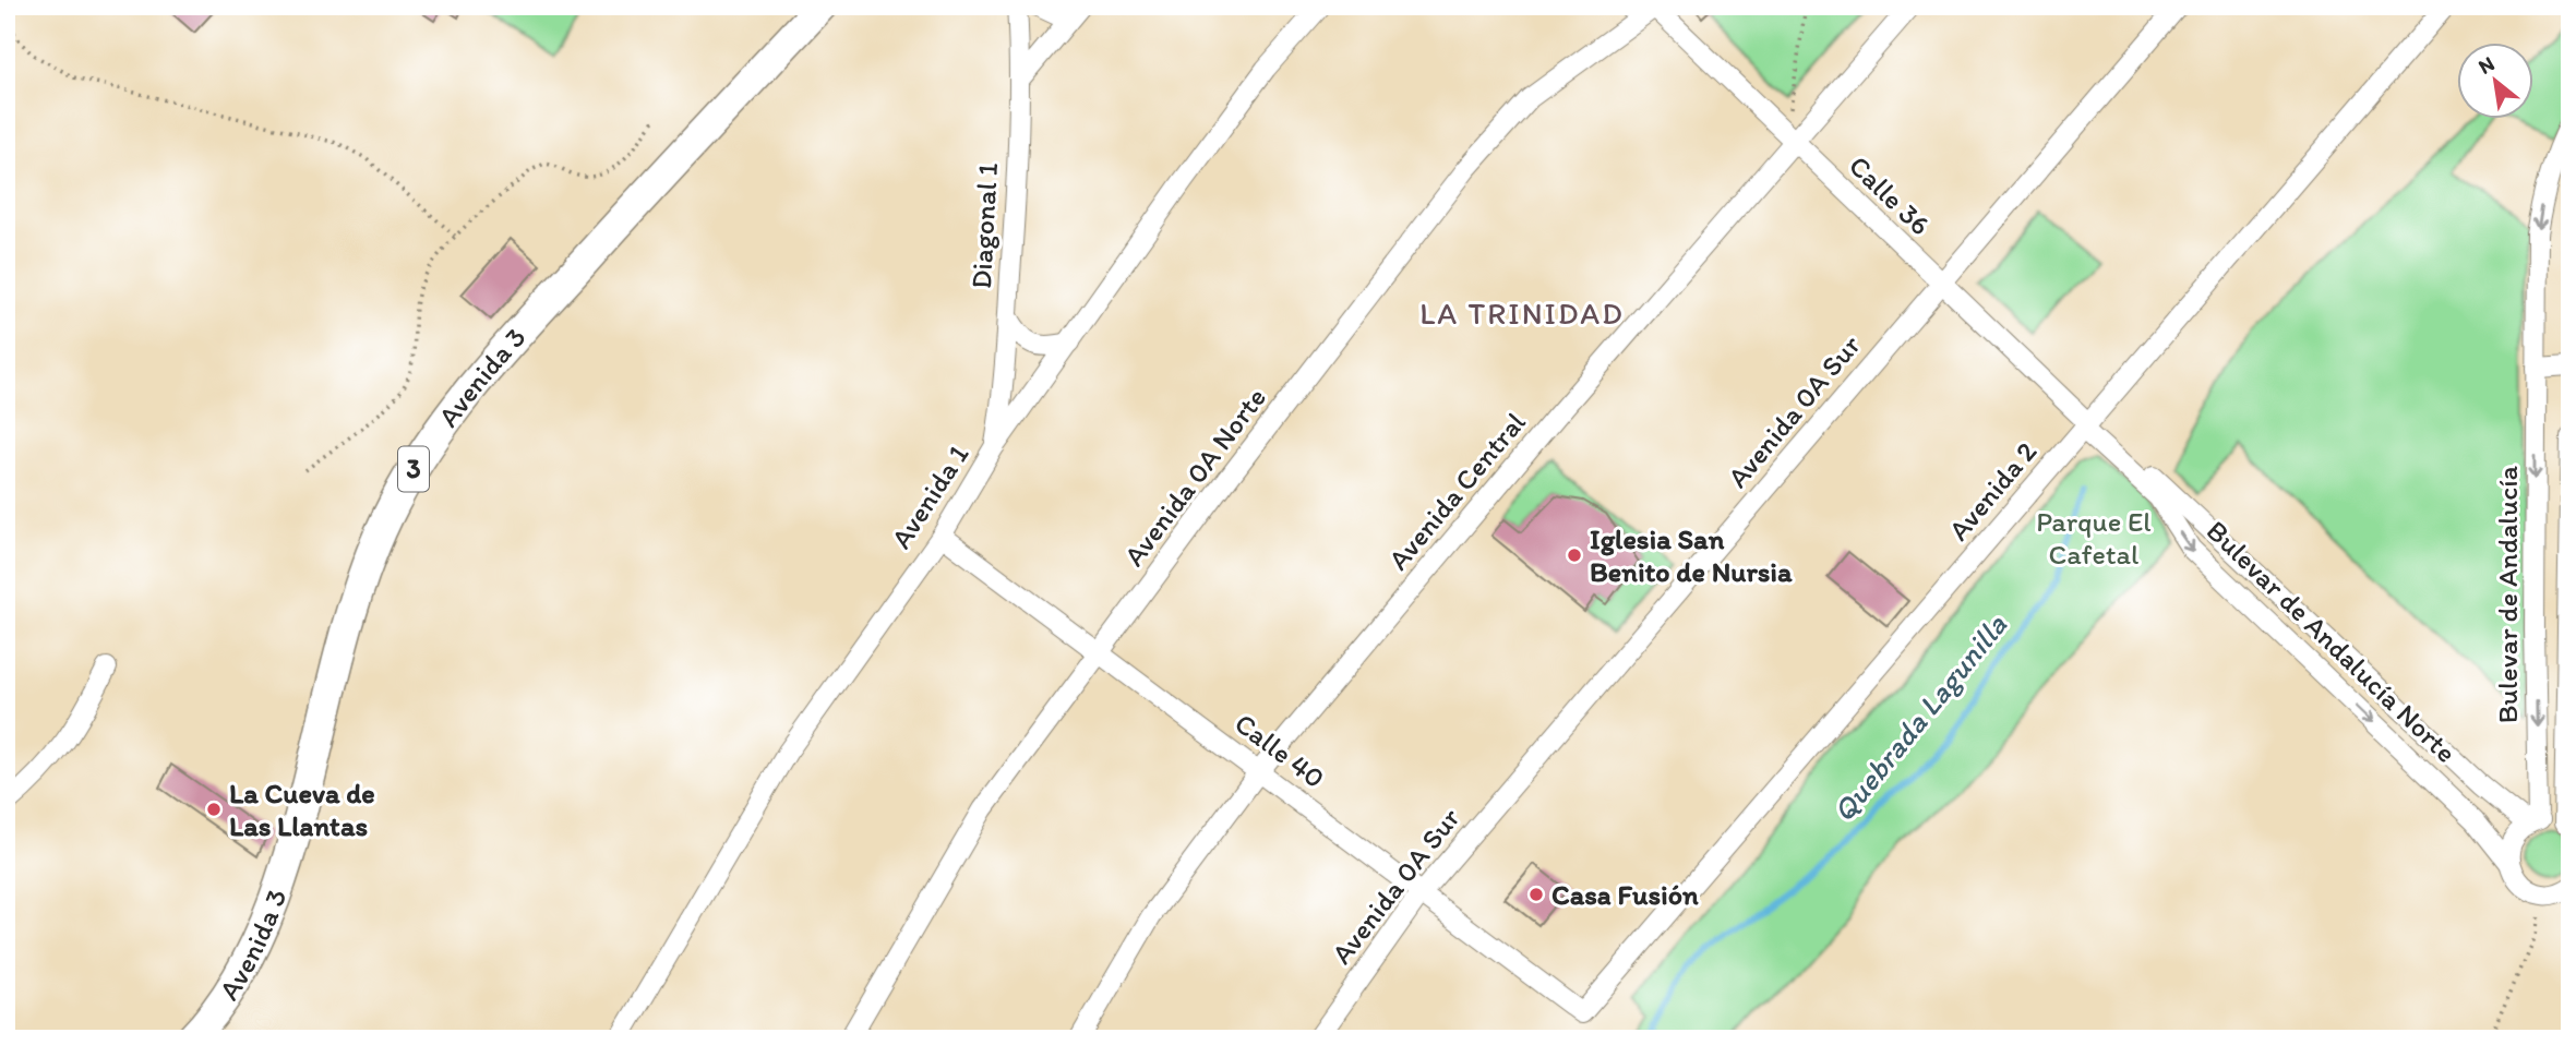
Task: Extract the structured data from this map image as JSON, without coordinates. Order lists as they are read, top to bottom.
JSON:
{
  "streets": {
    "main road": ["Avenida 3", "3"],
    "street": [
      "Calle 36",
      "Diagonal 1",
      "Avenida 0A Sur",
      "Avenida 0A Norte",
      "Avenida Central",
      "Avenida 2",
      "Avenida 1",
      "Bulevar de Andalucía",
      "Bulevar de Andalucía Norte",
      "Calle 40"
    ]
  },
  "crossings": [
    ["Calle 36", "Avenida 0A Sur"],
    ["Calle 36", "Avenida 0A Norte"],
    ["Calle 36", "Avenida Central"],
    ["Calle 36", "Avenida 2"],
    ["Calle 36", "Bulevar de Andalucía Norte"],
    ["Diagonal 1", "Avenida 1"],
    ["Avenida 0A Sur", "Calle 40"],
    ["Avenida 0A Norte", "Calle 40"],
    ["Avenida Central", "Calle 40"],
    ["Avenida 2", "Bulevar de Andalucía Norte"],
    ["Avenida 2", "Calle 40"],
    ["Avenida 1", "Calle 40"],
    ["Bulevar de Andalucía", "Bulevar de Andalucía Norte"]
  ],
  "districts": ["LA TRINIDAD"],
  "water": ["Quebrada Lagunilla"],
  "parks": ["Parque El Cafetal"],
  "places": ["Iglesia San Benito de Nursia", "La Cueva de Las Llantas", "Casa Fusión"],
  "north": "top left"
}
